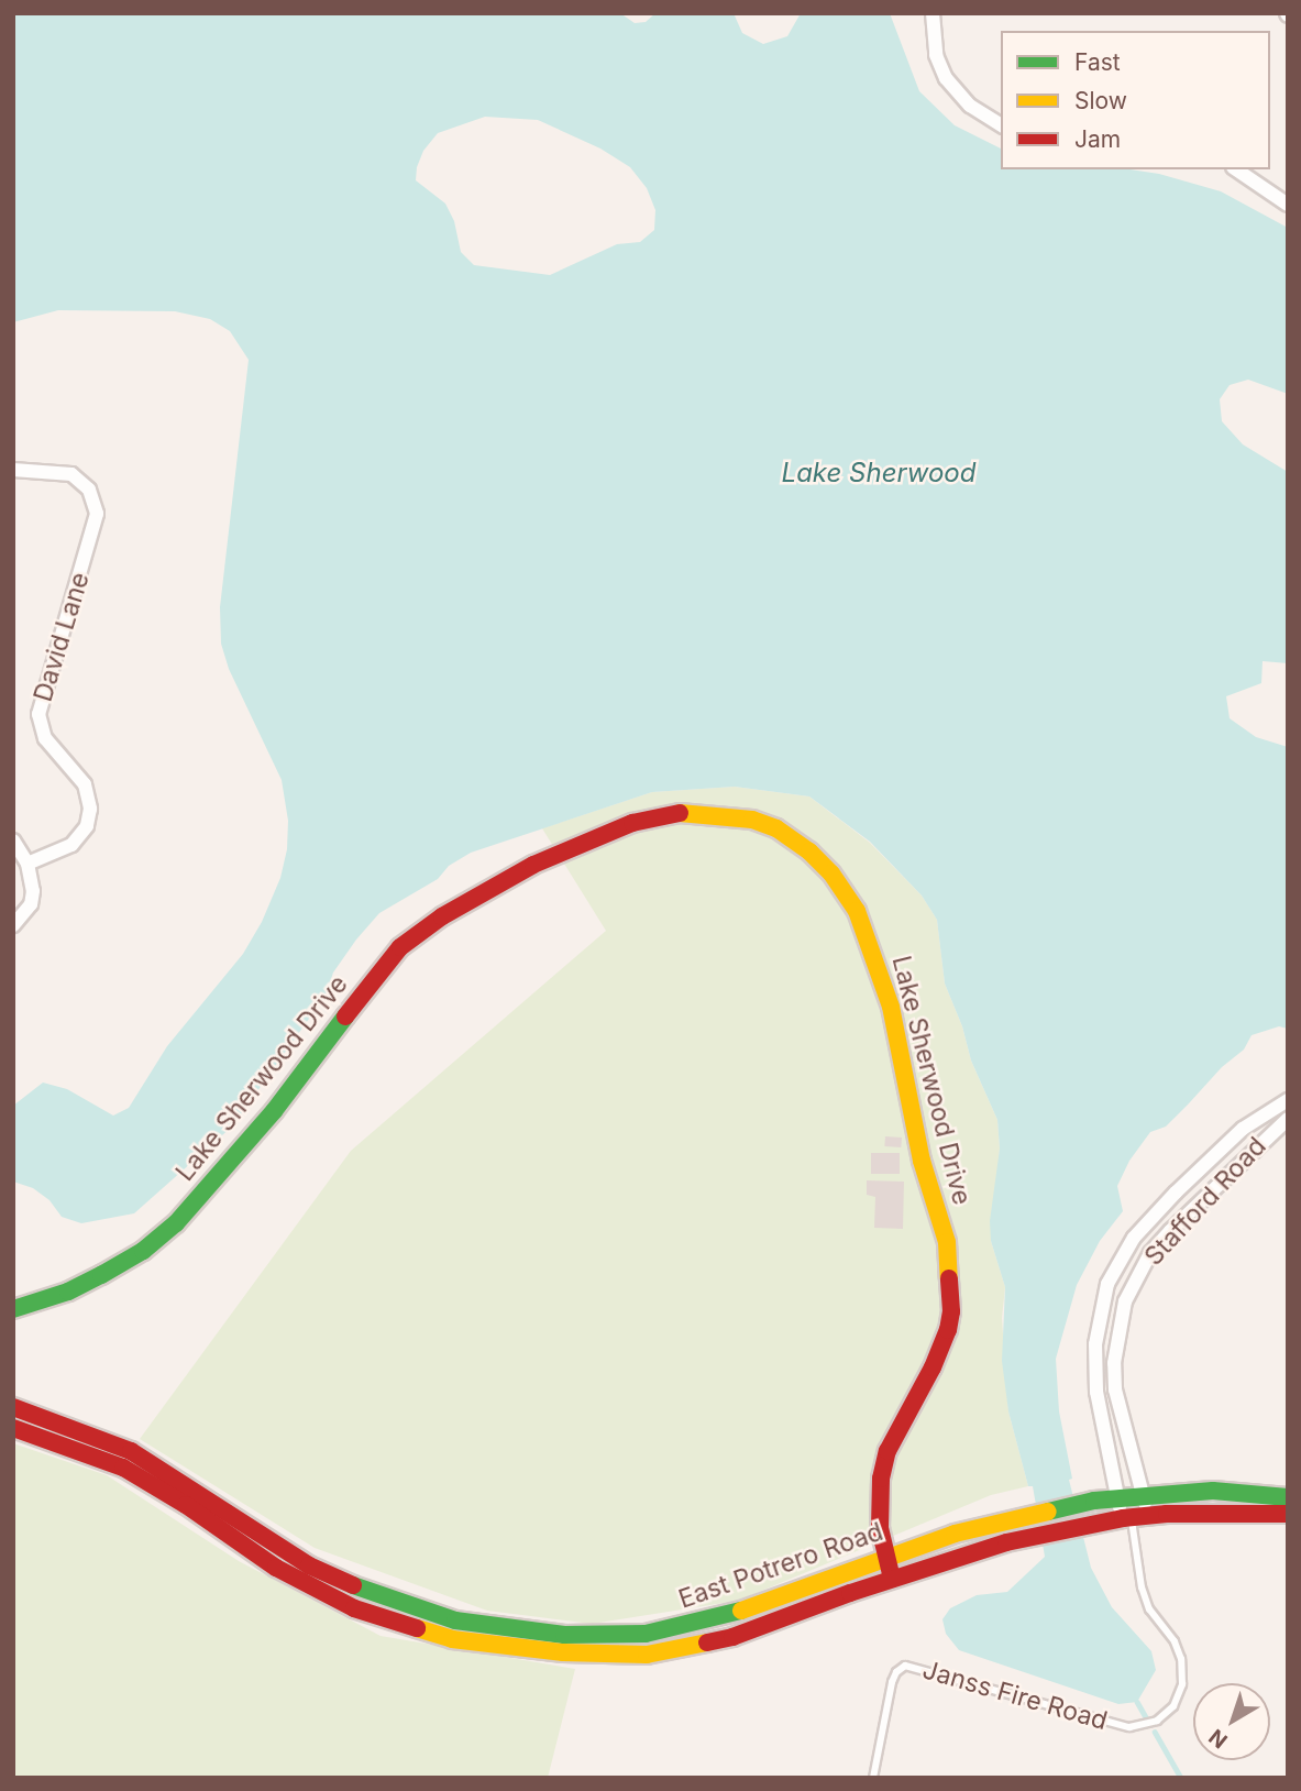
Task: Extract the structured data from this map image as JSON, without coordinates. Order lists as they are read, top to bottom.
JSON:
{
  "streets": {
    "street": [
      "David Lane",
      "Lake Sherwood Drive",
      "Stafford Road",
      "East Potrero Road"
    ],
    "lane": ["Janss Fire Road"]
  },
  "crossings": [
    ["Lake Sherwood Drive", "East Potrero Road"],
    ["Stafford Road", "East Potrero Road"],
    ["Stafford Road", "Janss Fire Road"],
    ["East Potrero Road", "Janss Fire Road"]
  ],
  "water": ["Lake Sherwood"],
  "legend": ["Fast", "Slow", "Jam"],
  "north": "bottom left"
}
